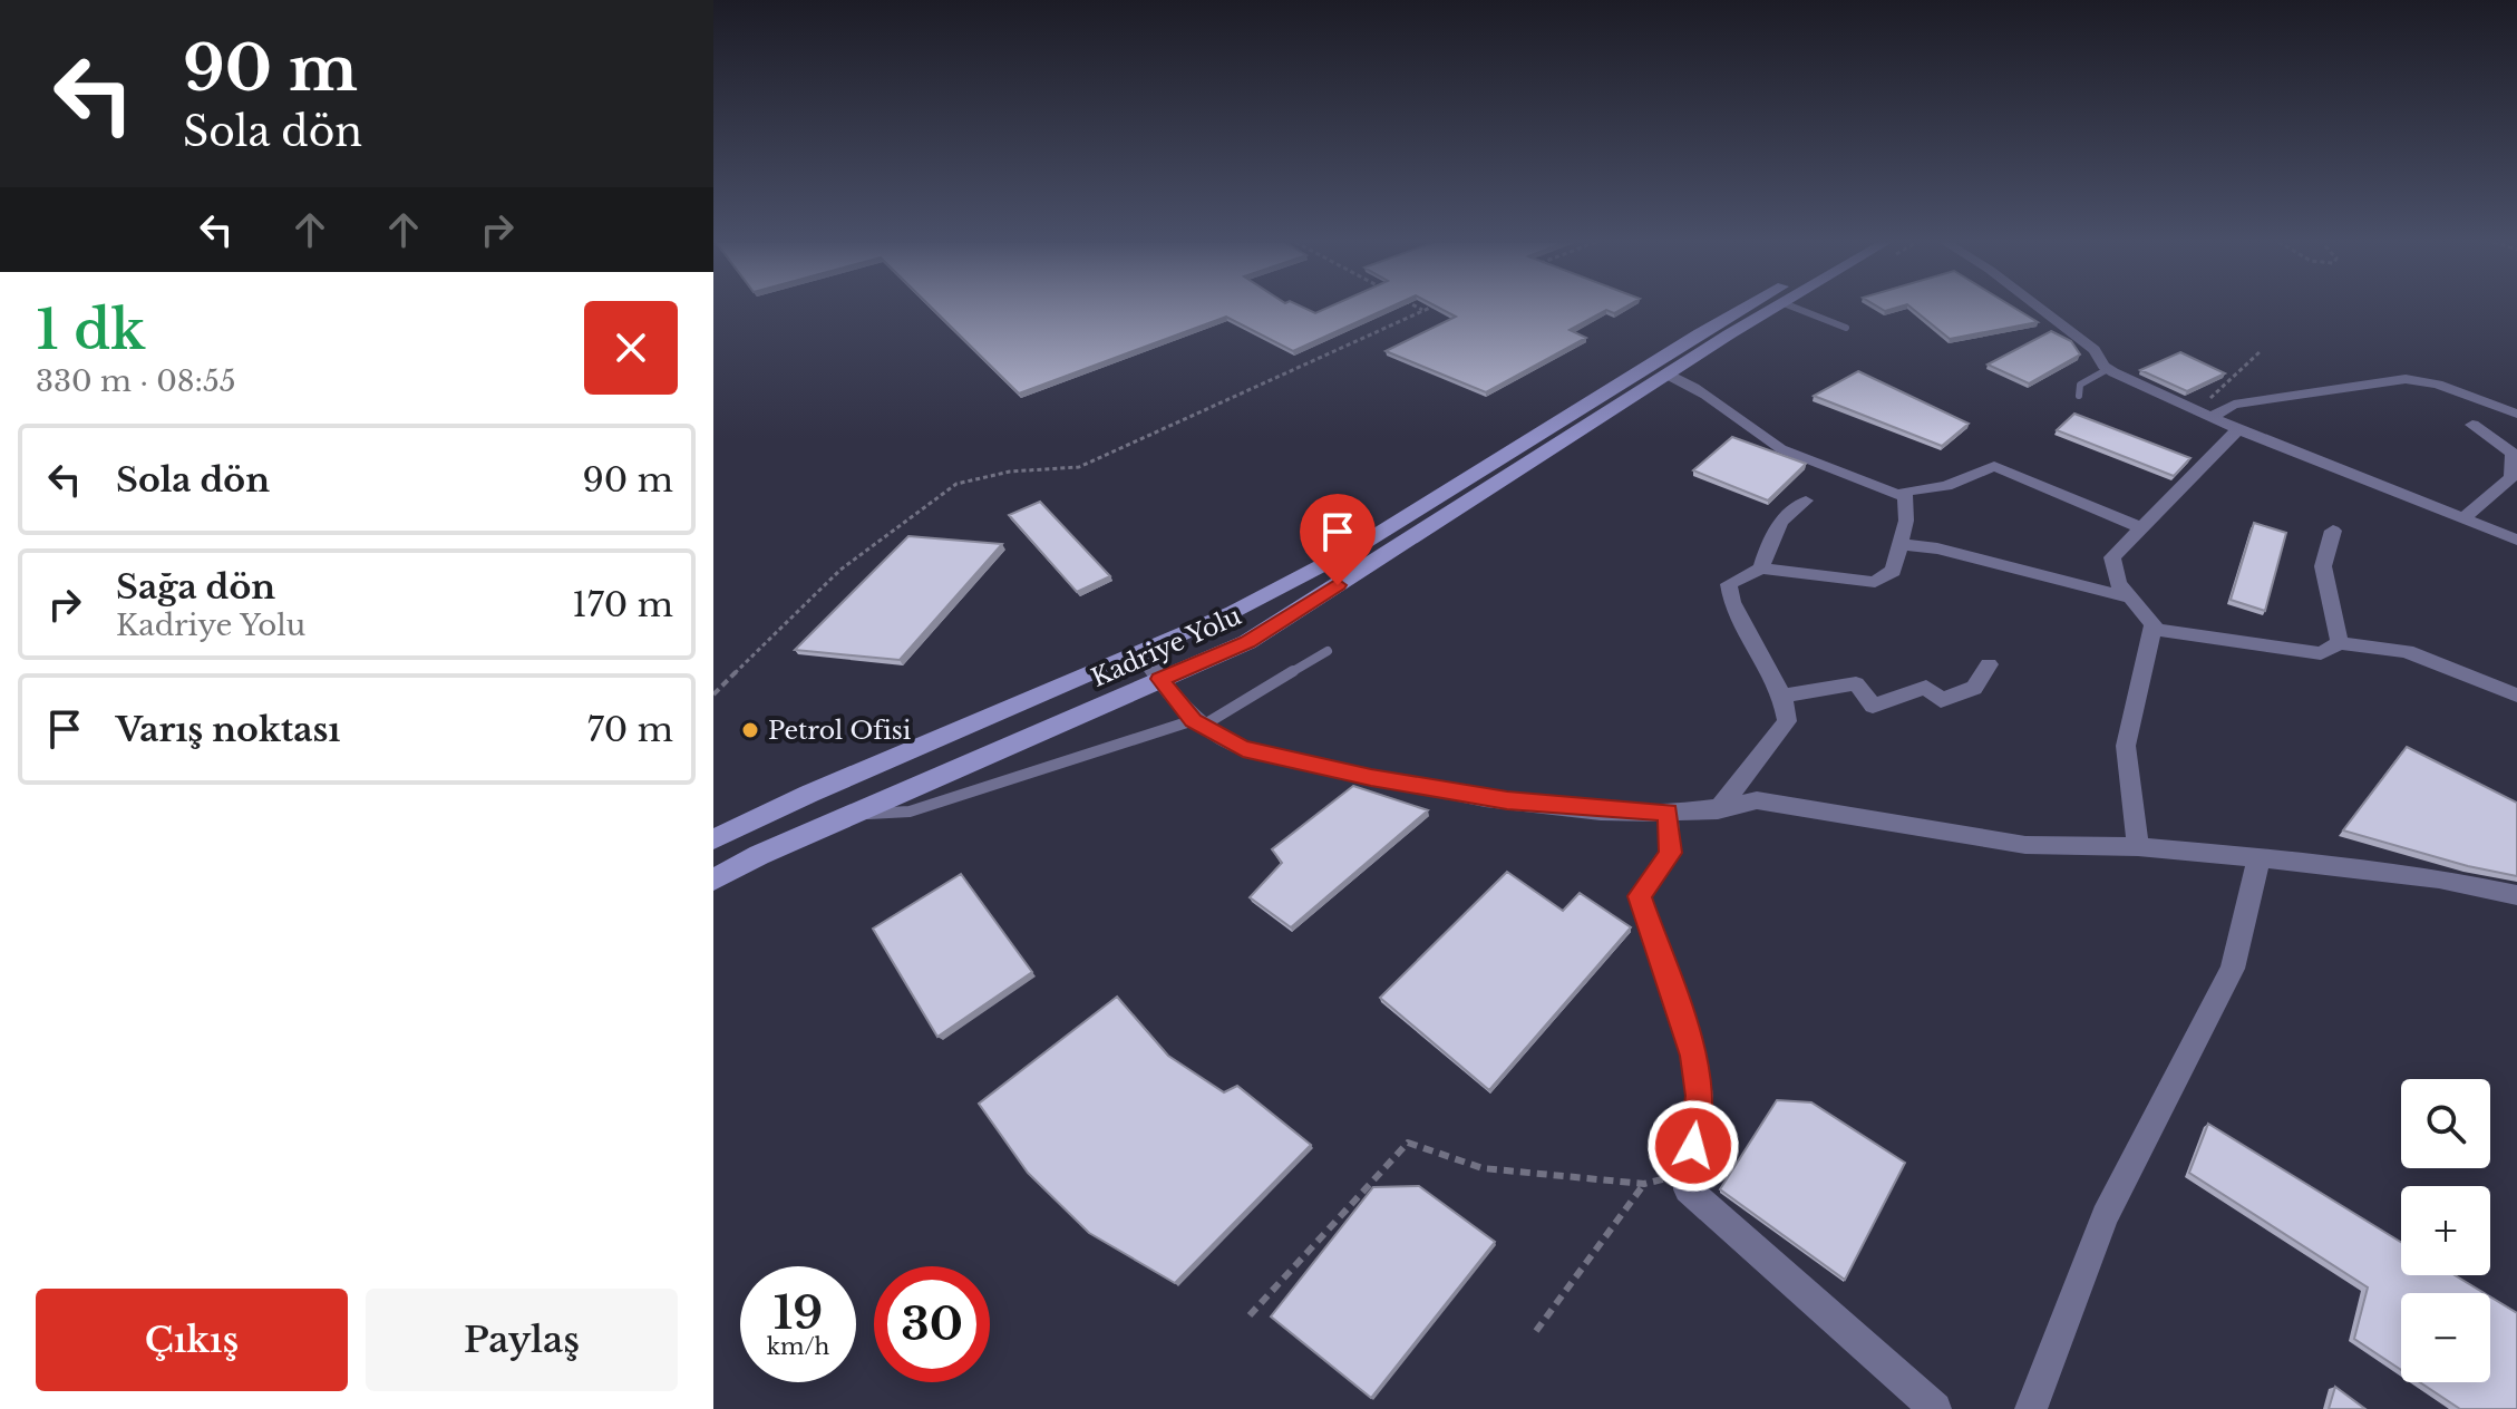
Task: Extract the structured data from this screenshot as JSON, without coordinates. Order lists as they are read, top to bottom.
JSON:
{
  "streets": {
    "main road": ["Kadriye Yolu"]
  },
  "places": ["Petrol Ofisi"],
  "page": {
    "turn": ["90 m", "Sola dön"],
    "heading": ["1 dk", "330 m · 08:55"],
    "list": [
      {
        "name": "Sola dön",
        "value": "90 m"
      },
      {
        "name": "Sağa dön",
        "note": "Kadriye Yolu",
        "value": "170 m"
      },
      {
        "name": "Varış noktası",
        "value": "70 m"
      }
    ],
    "map_buttons": ["+", "−"],
    "speed": "19 km/h",
    "limit": "30",
    "buttons": ["Çıkış", "Paylaş"]
  }
}
